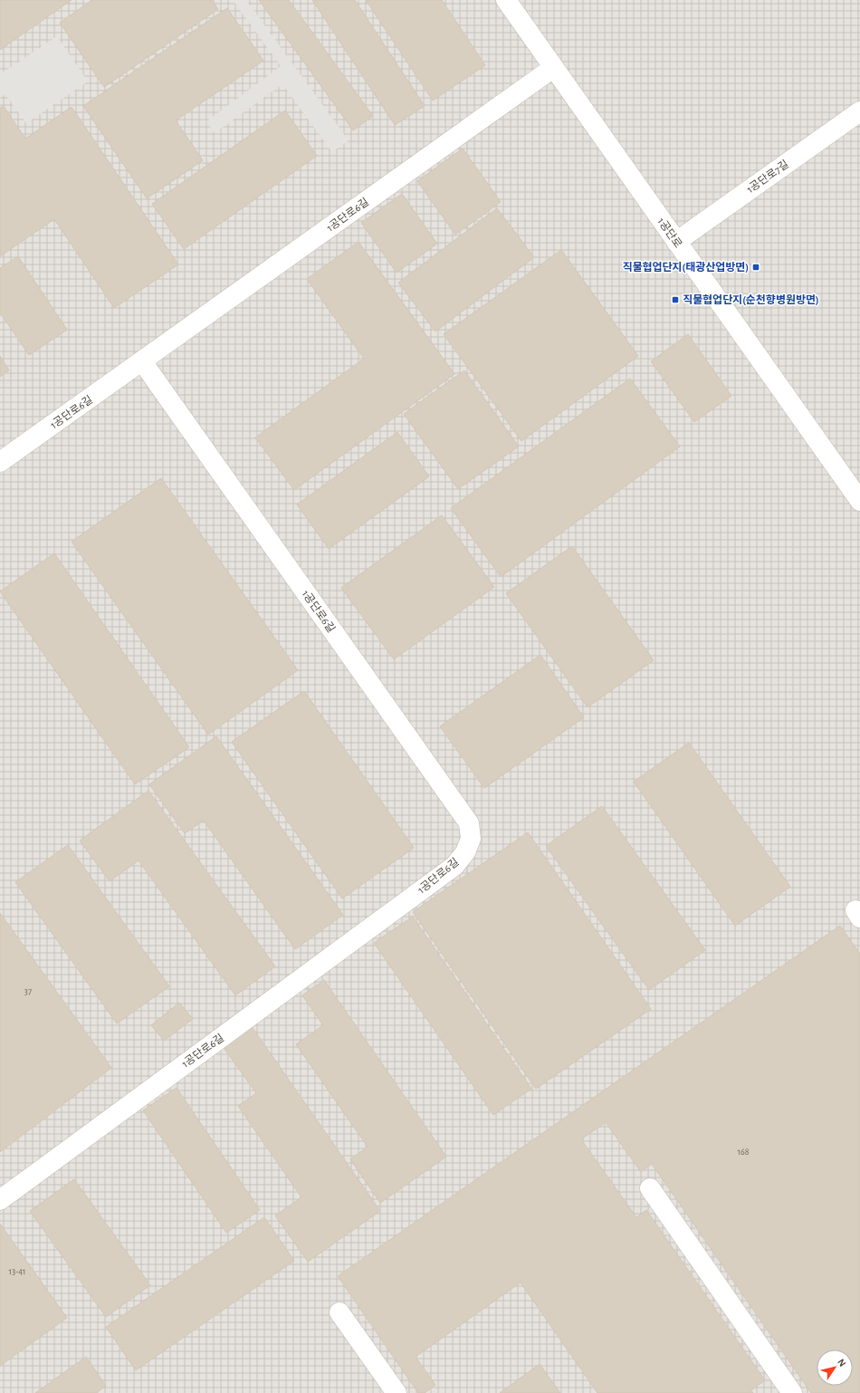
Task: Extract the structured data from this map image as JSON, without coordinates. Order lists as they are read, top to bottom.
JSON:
{
  "streets": {
    "street": ["1공단로7길", "1공단로6길", "1공단로"]
  },
  "crossings": [
    ["1공단로7길", "1공단로"],
    ["1공단로6길", "1공단로"]
  ],
  "places": {
    "transit": ["직물협업단지(태광산업방면)", "직물협업단지(순천향병원방면)"]
  },
  "house_numbers": ["37", "168", "13-41"],
  "north": "top right"
}
